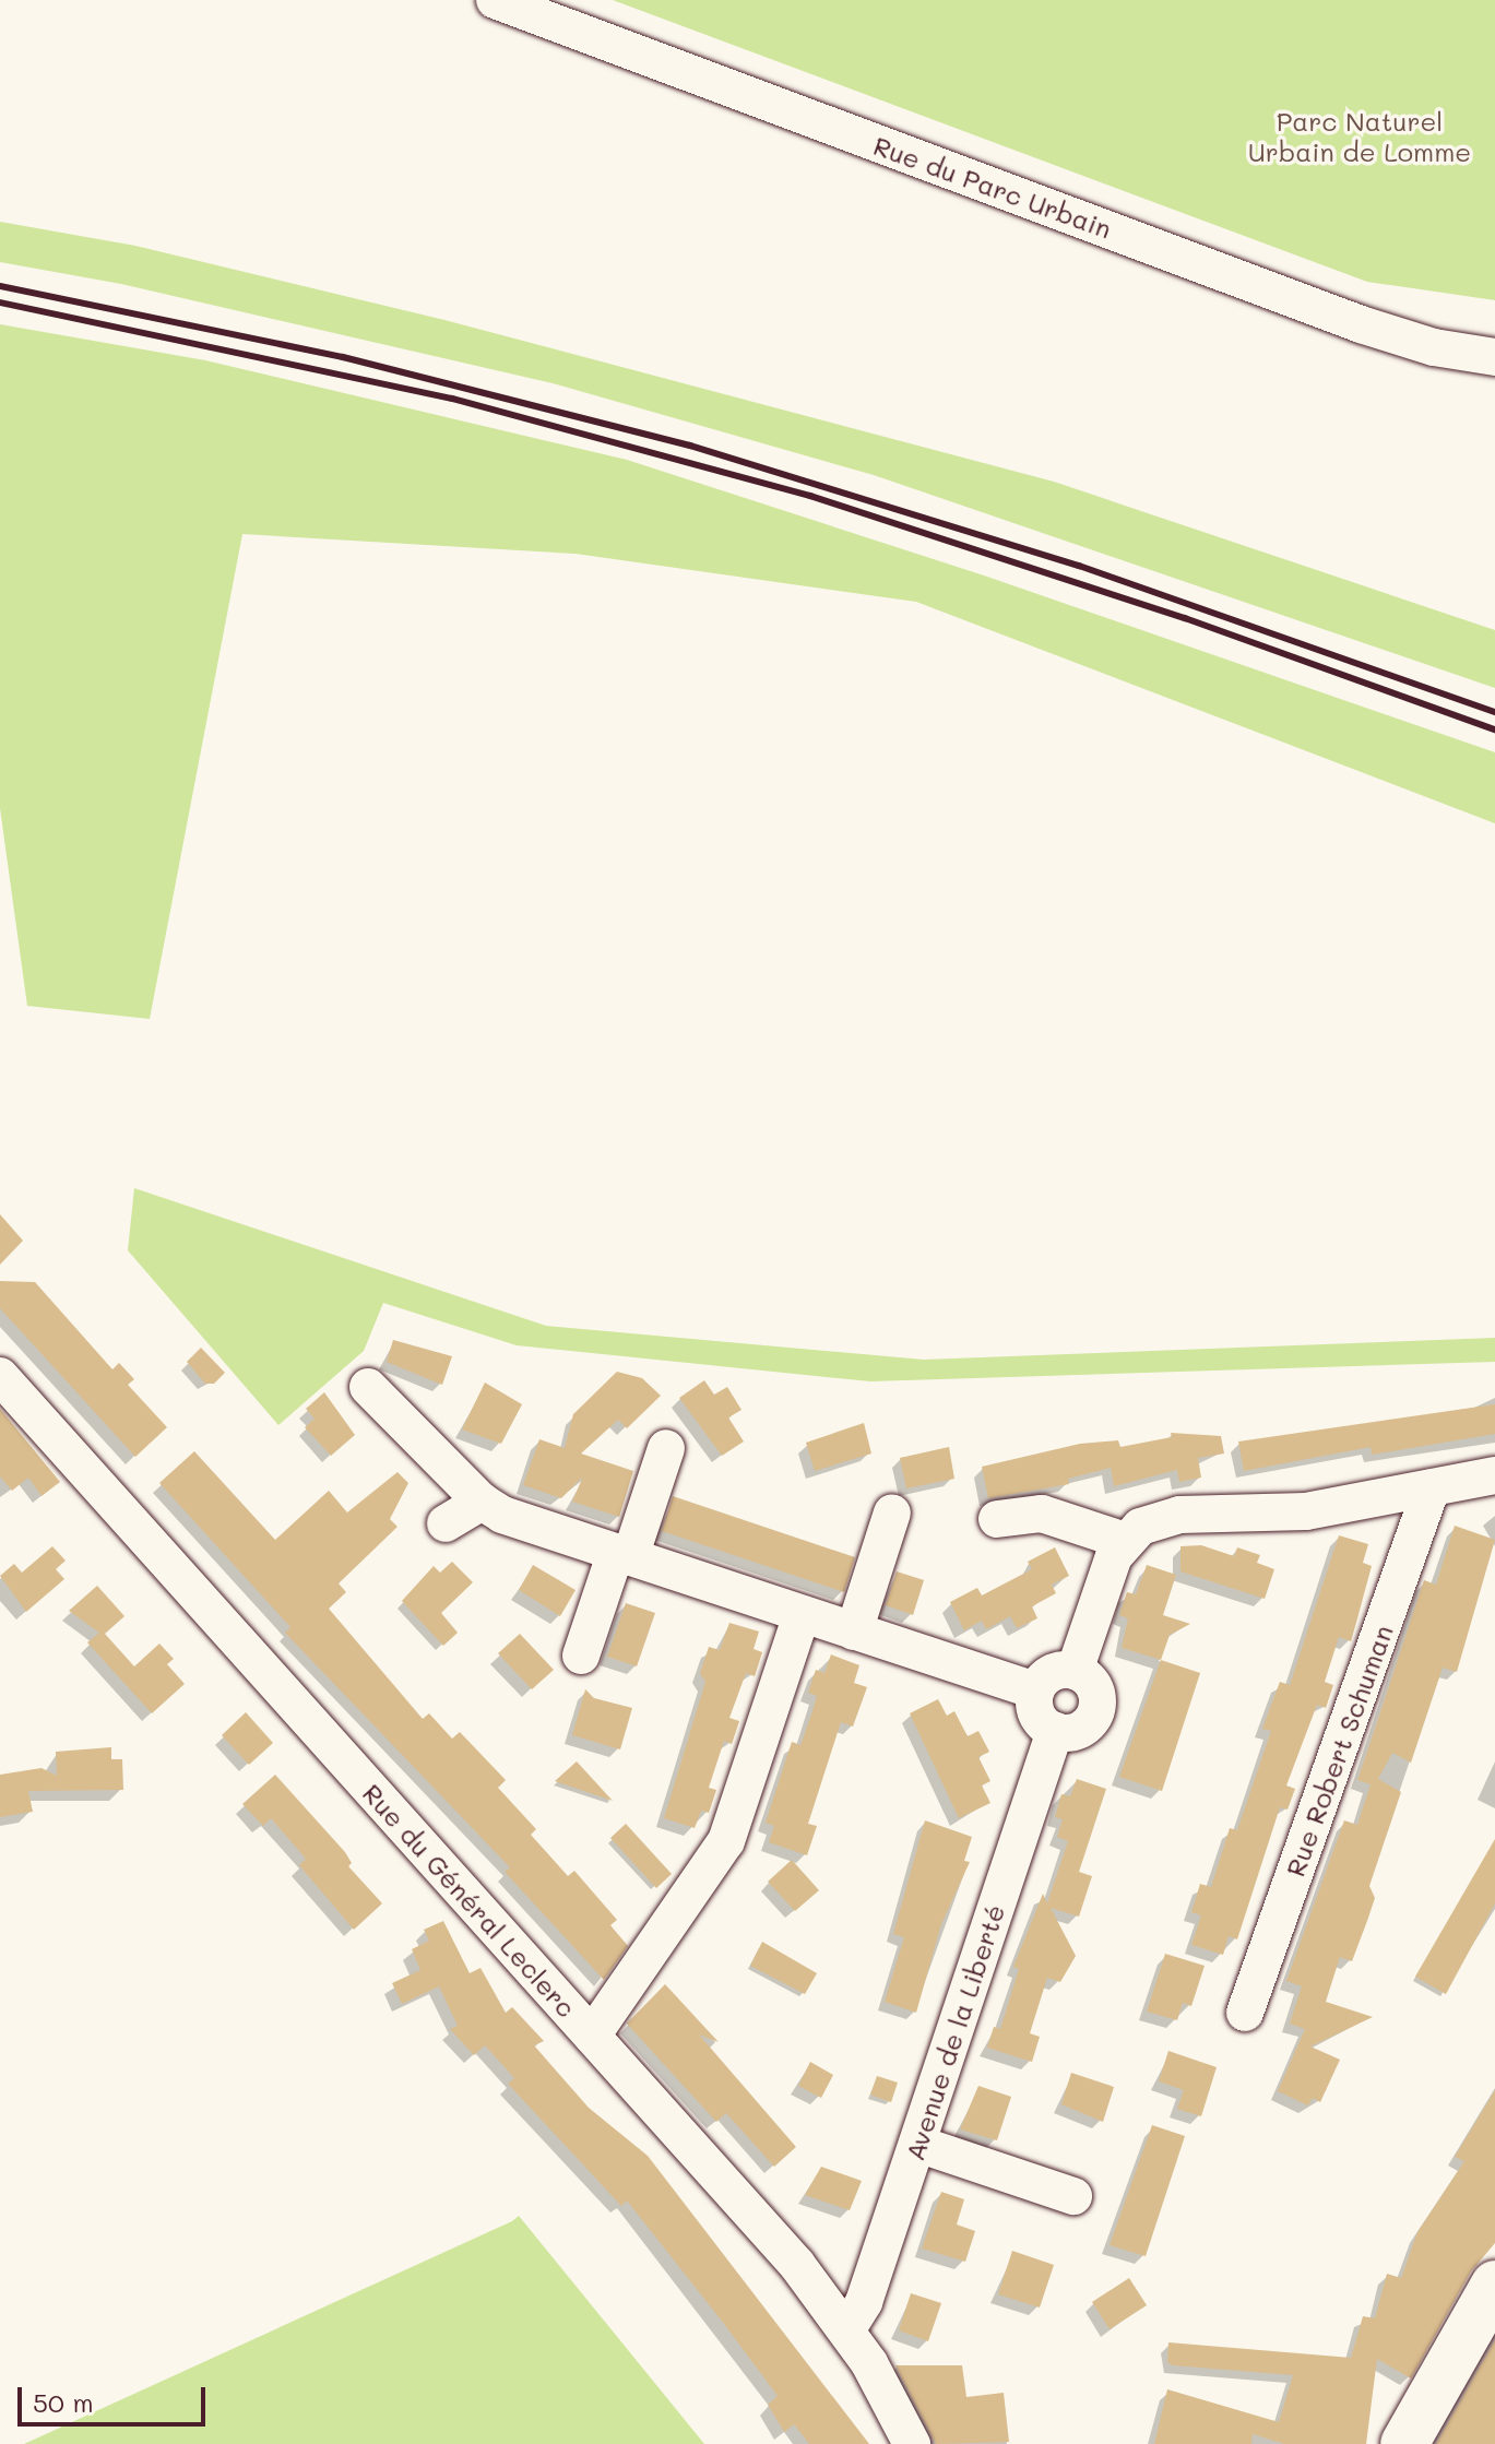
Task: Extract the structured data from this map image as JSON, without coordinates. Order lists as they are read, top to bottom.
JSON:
{
  "streets": {
    "street": [
      "Rue du Parc Urbain",
      "Rue Robert Schuman",
      "Rue du Général Leclerc",
      "Avenue de la Liberté"
    ]
  },
  "crossings": [
    ["Rue du Général Leclerc", "Avenue de la Liberté"]
  ],
  "parks": ["Parc Naturel Urbain de Lomme"],
  "scale_bar": "50 m"
}
